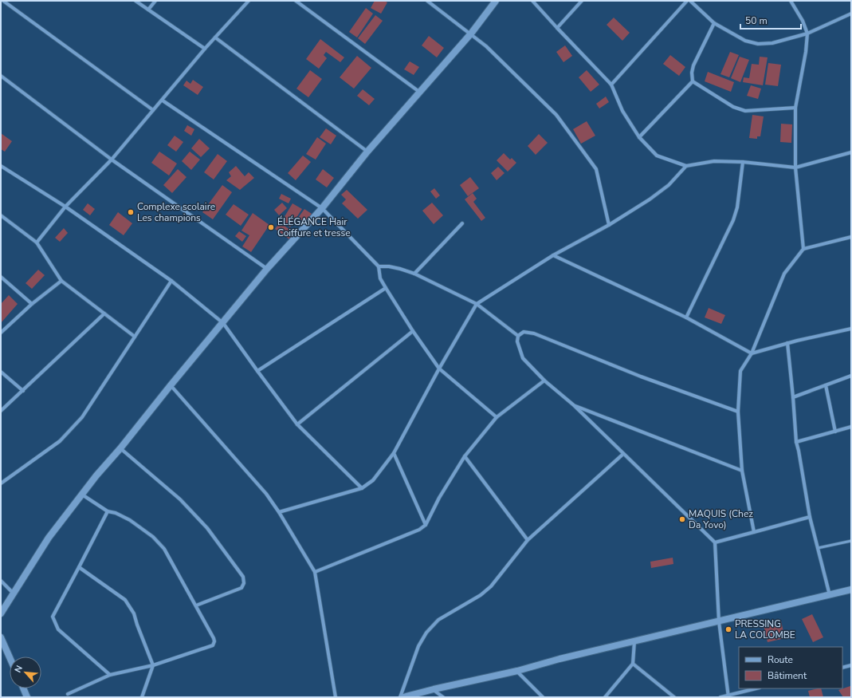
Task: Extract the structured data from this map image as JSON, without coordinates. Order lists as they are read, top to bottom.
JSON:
{
  "places": [
    "Complexe scolaire Les champions",
    "ÉLÉGANCE Hair Coiffure et tresse",
    "MAQUIS (Chez Da Yovo)",
    "PRESSING LA COLOMBE"
  ],
  "legend": ["Route", "Bâtiment"],
  "scale_bar": "50 m",
  "north": "top left"
}
